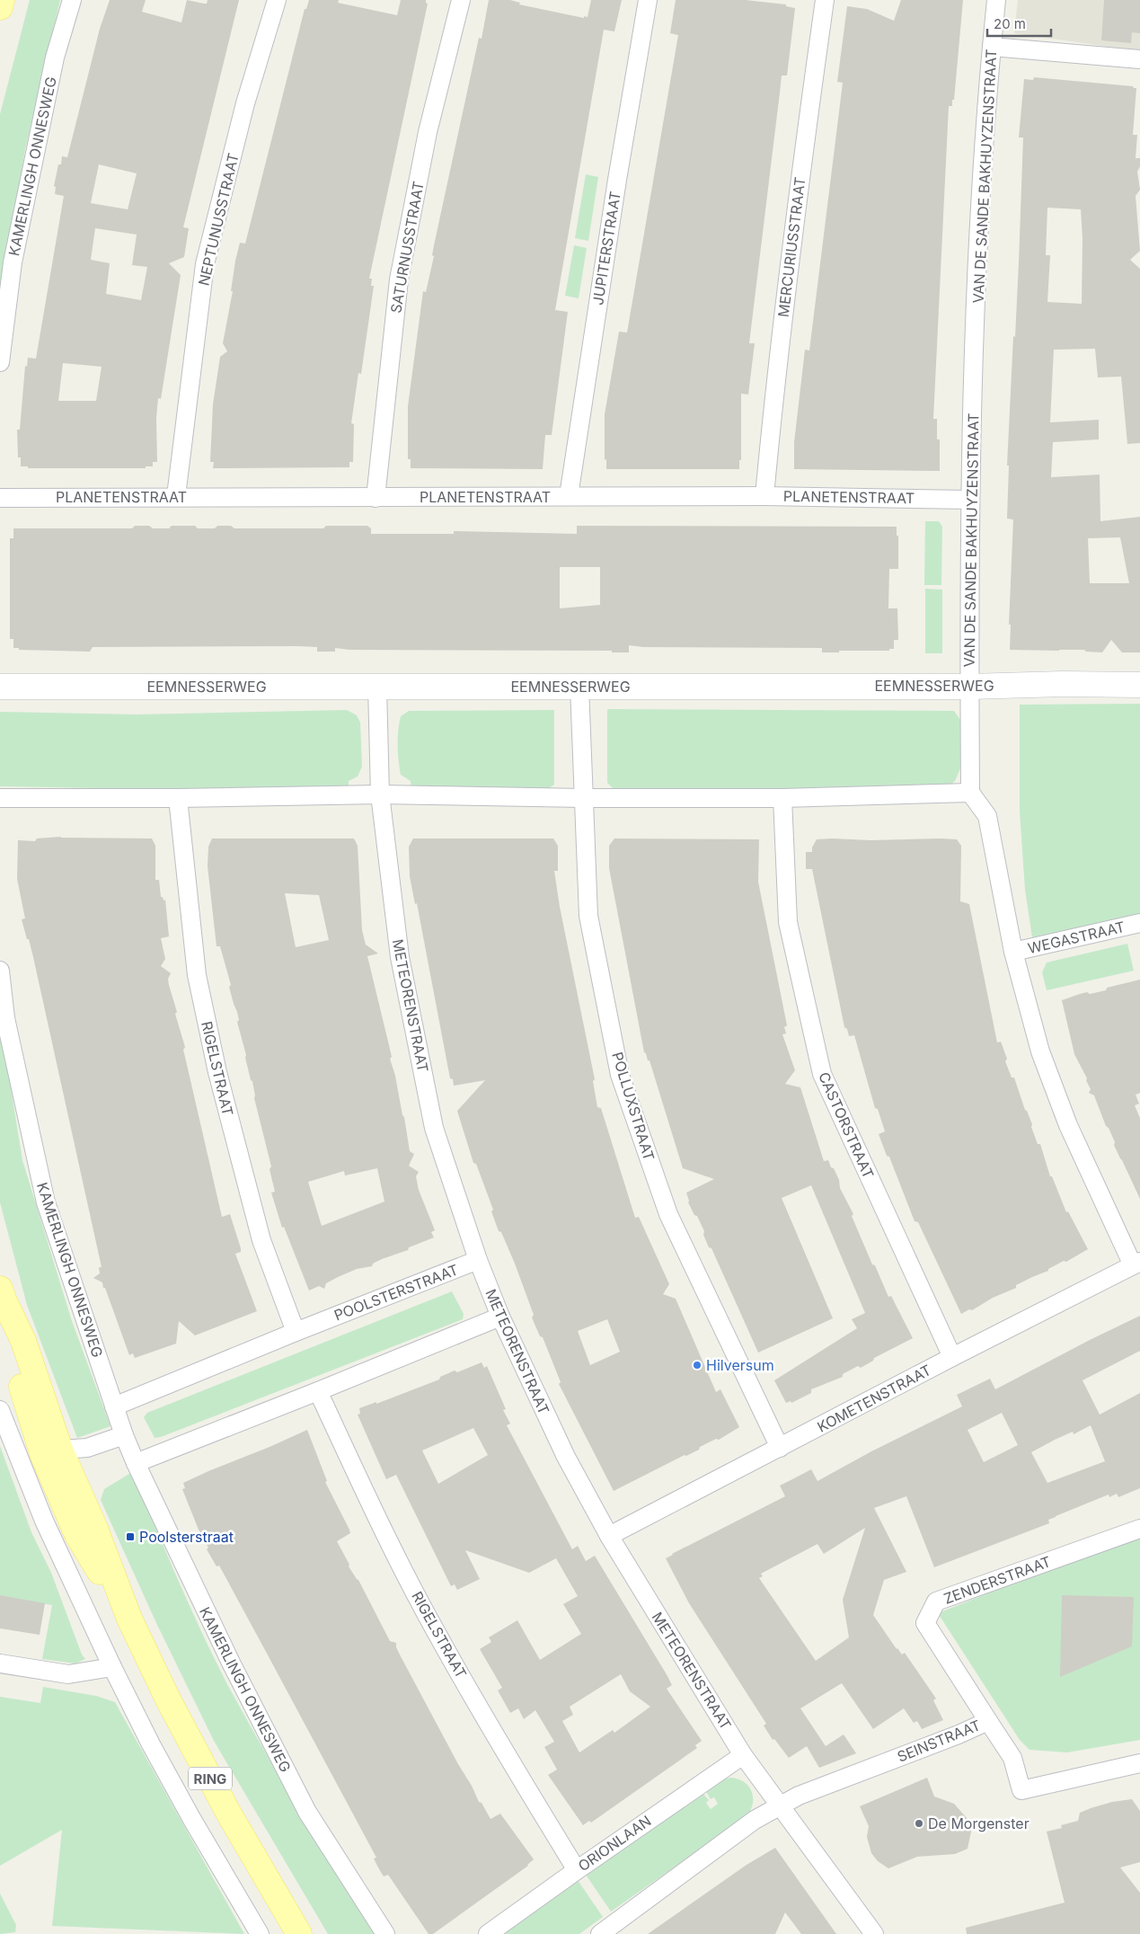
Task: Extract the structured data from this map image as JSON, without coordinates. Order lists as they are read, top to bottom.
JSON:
{
  "streets": {
    "main road": ["RING"],
    "street": [
      "KAMERLINGH ONNESWEG",
      "VAN DE SANDE BAKHUYZENSTRAAT",
      "NEPTUNUSSTRAAT",
      "SATURNUSSTRAAT",
      "MERCURIUSSTRAAT",
      "JUPITERSTRAAT",
      "PLANETENSTRAAT",
      "EEMNESSERWEG",
      "WEGASTRAAT",
      "METEORENSTRAAT",
      "RIGELSTRAAT",
      "POLLUXSTRAAT",
      "CASTORSTRAAT",
      "POOLSTERSTRAAT",
      "KOMETENSTRAAT",
      "ZENDERSTRAAT",
      "SEINSTRAAT",
      "ORIONLAAN"
    ]
  },
  "crossings": [
    ["KAMERLINGH ONNESWEG", "POOLSTERSTRAAT"],
    ["VAN DE SANDE BAKHUYZENSTRAAT", "PLANETENSTRAAT"],
    ["VAN DE SANDE BAKHUYZENSTRAAT", "EEMNESSERWEG"],
    ["NEPTUNUSSTRAAT", "PLANETENSTRAAT"],
    ["SATURNUSSTRAAT", "PLANETENSTRAAT"],
    ["MERCURIUSSTRAAT", "PLANETENSTRAAT"],
    ["JUPITERSTRAAT", "PLANETENSTRAAT"],
    ["EEMNESSERWEG", "METEORENSTRAAT"],
    ["EEMNESSERWEG", "POLLUXSTRAAT"],
    ["METEORENSTRAAT", "POOLSTERSTRAAT"],
    ["METEORENSTRAAT", "KOMETENSTRAAT"],
    ["METEORENSTRAAT", "SEINSTRAAT"],
    ["METEORENSTRAAT", "ORIONLAAN"],
    ["RIGELSTRAAT", "POOLSTERSTRAAT"],
    ["RIGELSTRAAT", "ORIONLAAN"],
    ["POLLUXSTRAAT", "KOMETENSTRAAT"],
    ["CASTORSTRAAT", "KOMETENSTRAAT"],
    ["ZENDERSTRAAT", "SEINSTRAAT"]
  ],
  "places": {
    "other": ["Hilversum", "De Morgenster"],
    "transit": ["Poolsterstraat"]
  },
  "scale_bar": "20 m"
}
